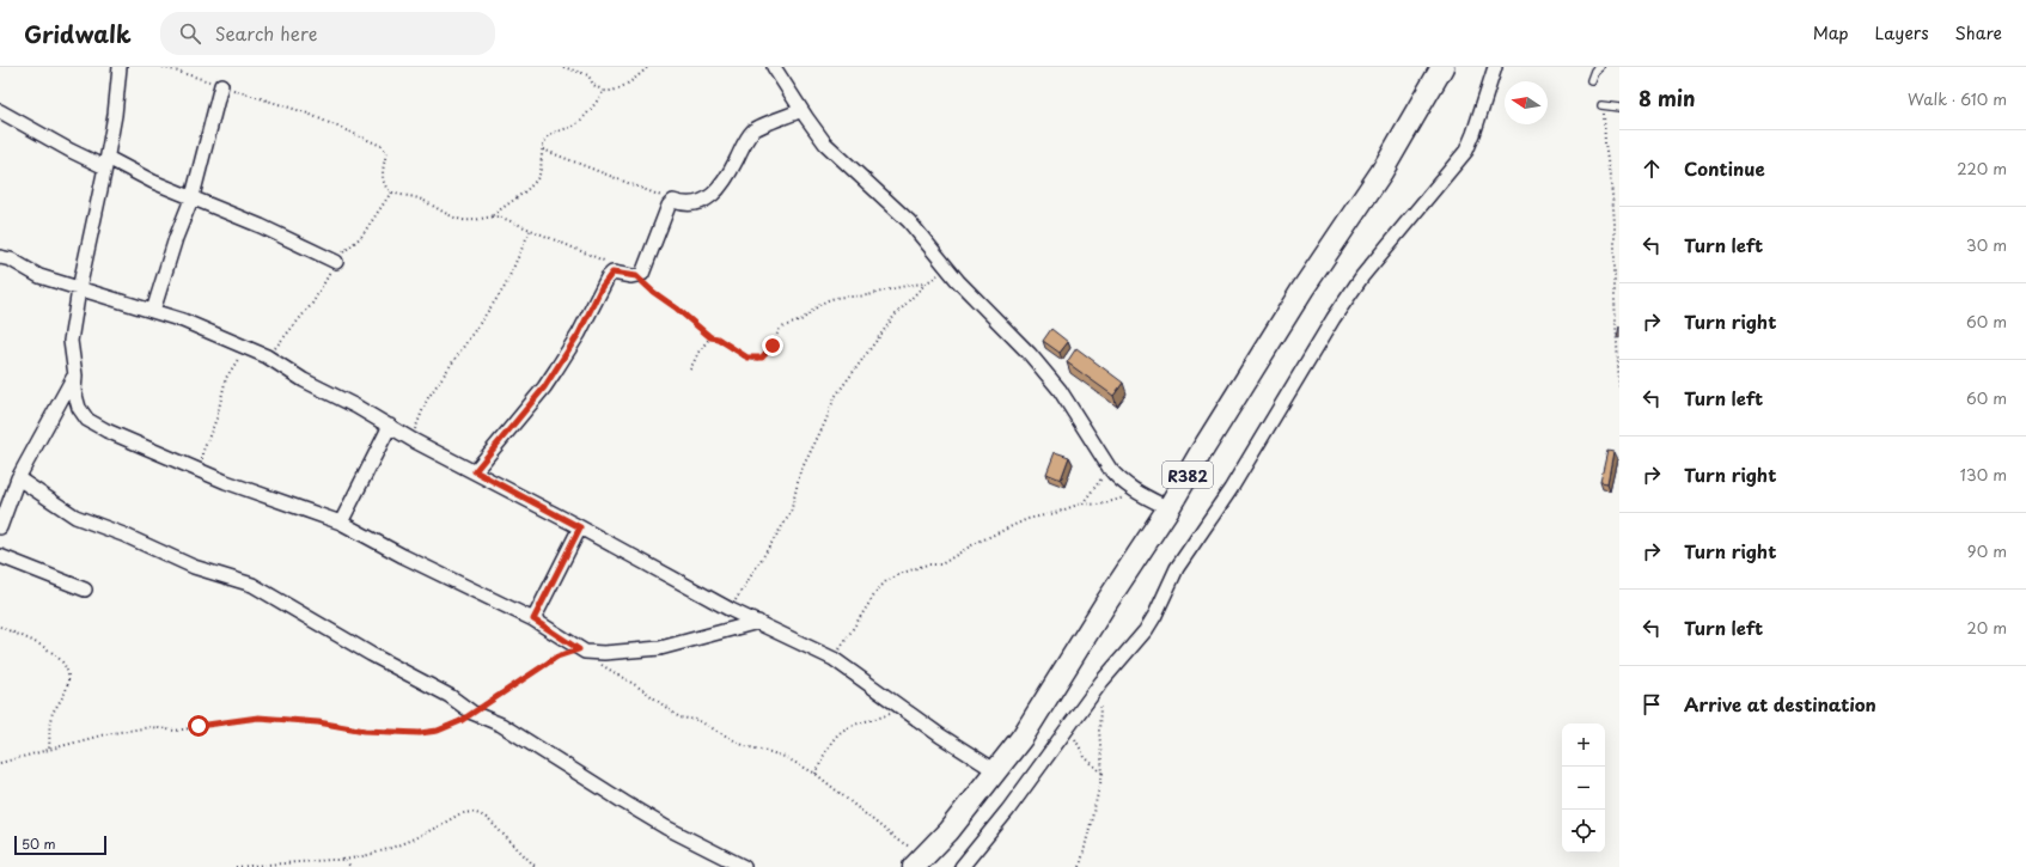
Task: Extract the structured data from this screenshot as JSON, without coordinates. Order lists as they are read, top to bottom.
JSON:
{
  "streets": {
    "main road": ["R382"]
  },
  "scale_bar": "50 m",
  "north": "left",
  "page": {
    "header": "Gridwalk",
    "search": "Search here",
    "nav": ["Map", "Layers", "Share"],
    "heading": ["8 min", "Walk · 610 m"],
    "list": [
      ["Continue", "220 m"],
      ["Turn left", "30 m"],
      ["Turn right", "60 m"],
      ["Turn left", "60 m"],
      ["Turn right", "130 m"],
      ["Turn right", "90 m"],
      ["Turn left", "20 m"],
      "Arrive at destination"
    ],
    "map_buttons": ["+", "−"],
    "scale": "50 m"
  }
}
